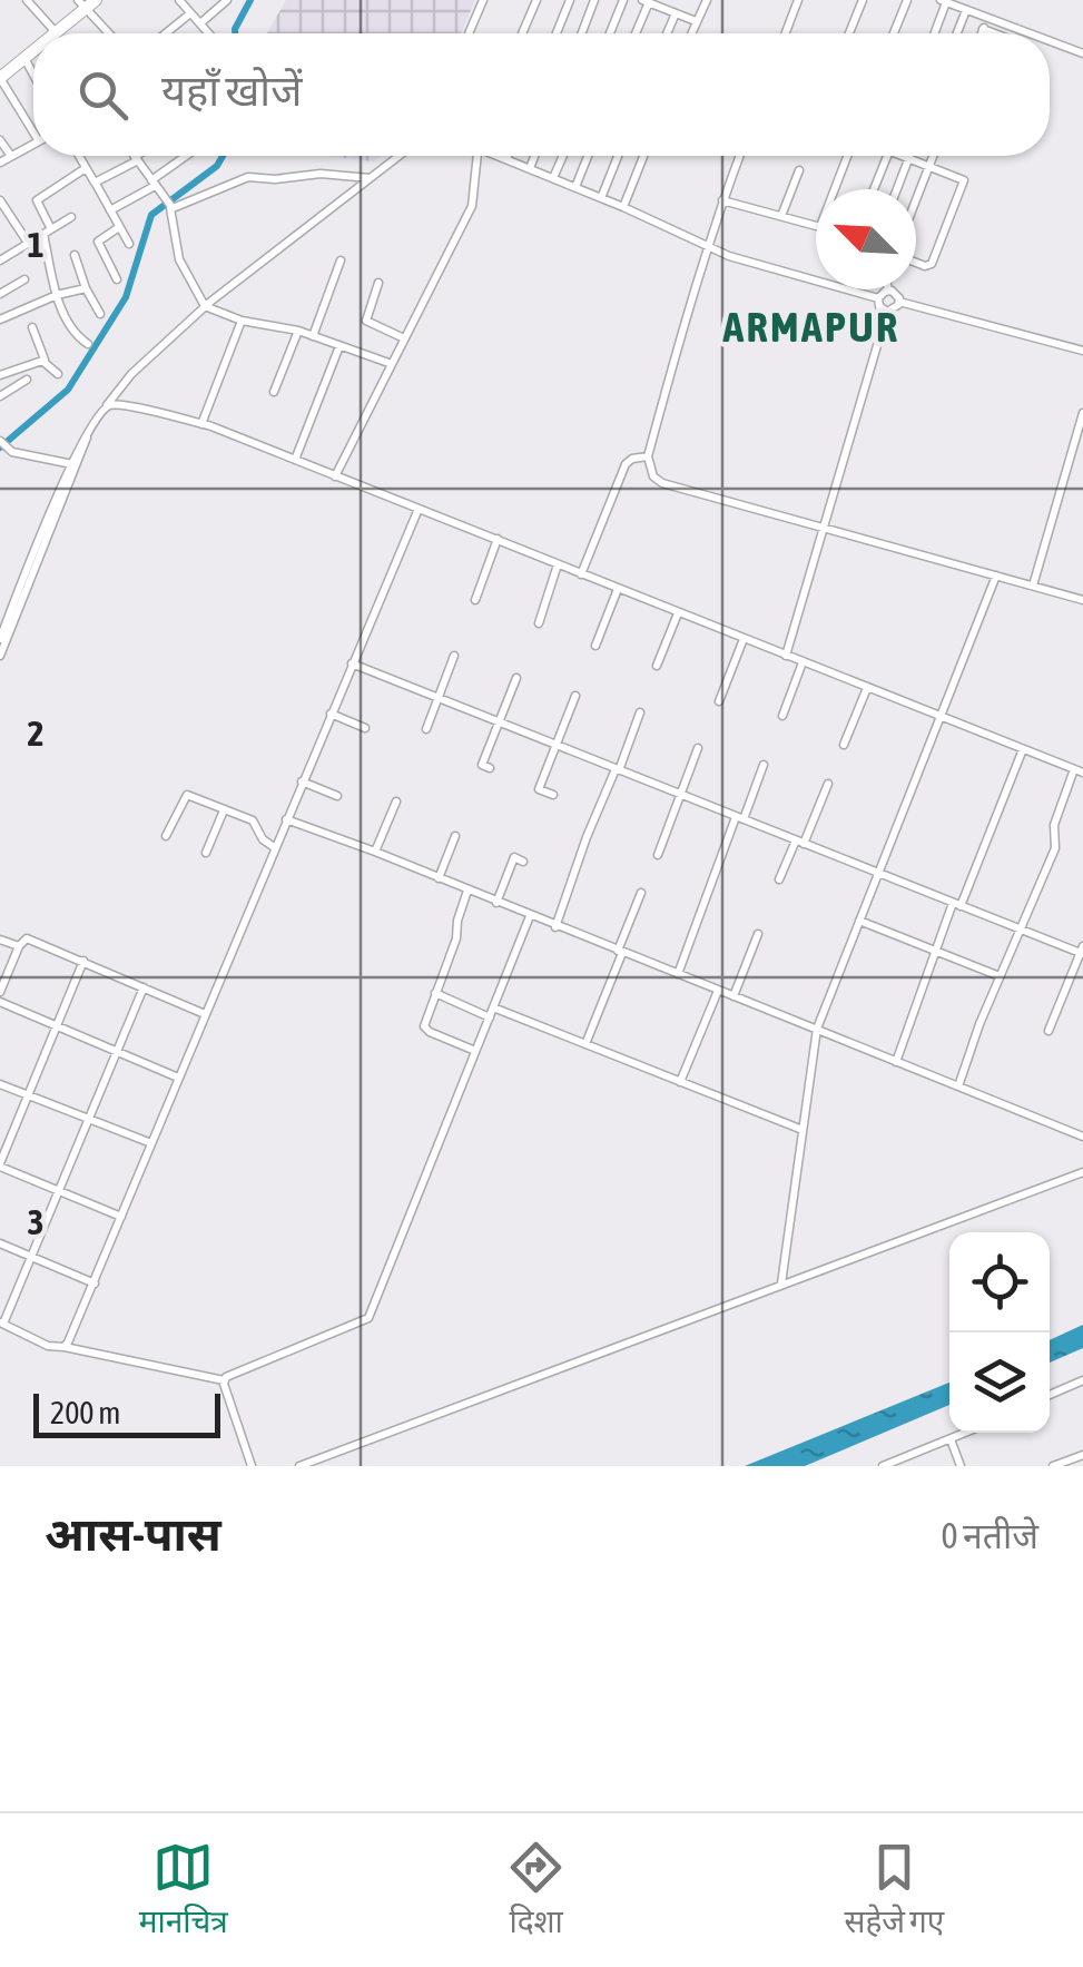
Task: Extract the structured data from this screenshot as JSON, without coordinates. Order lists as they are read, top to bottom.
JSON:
{
  "districts": ["ARMAPUR"],
  "scale_bar": "200 m",
  "north": "top left",
  "page": {
    "search": "यहाँ खोजें",
    "scale": "200 m",
    "heading": ["आस-पास", "0 नतीजे"],
    "nav": ["मानचित्र", "दिशा", "सहेजे गए"]
  },
  "grid": {
    "rows": ["1", "2", "3"]
  }
}
